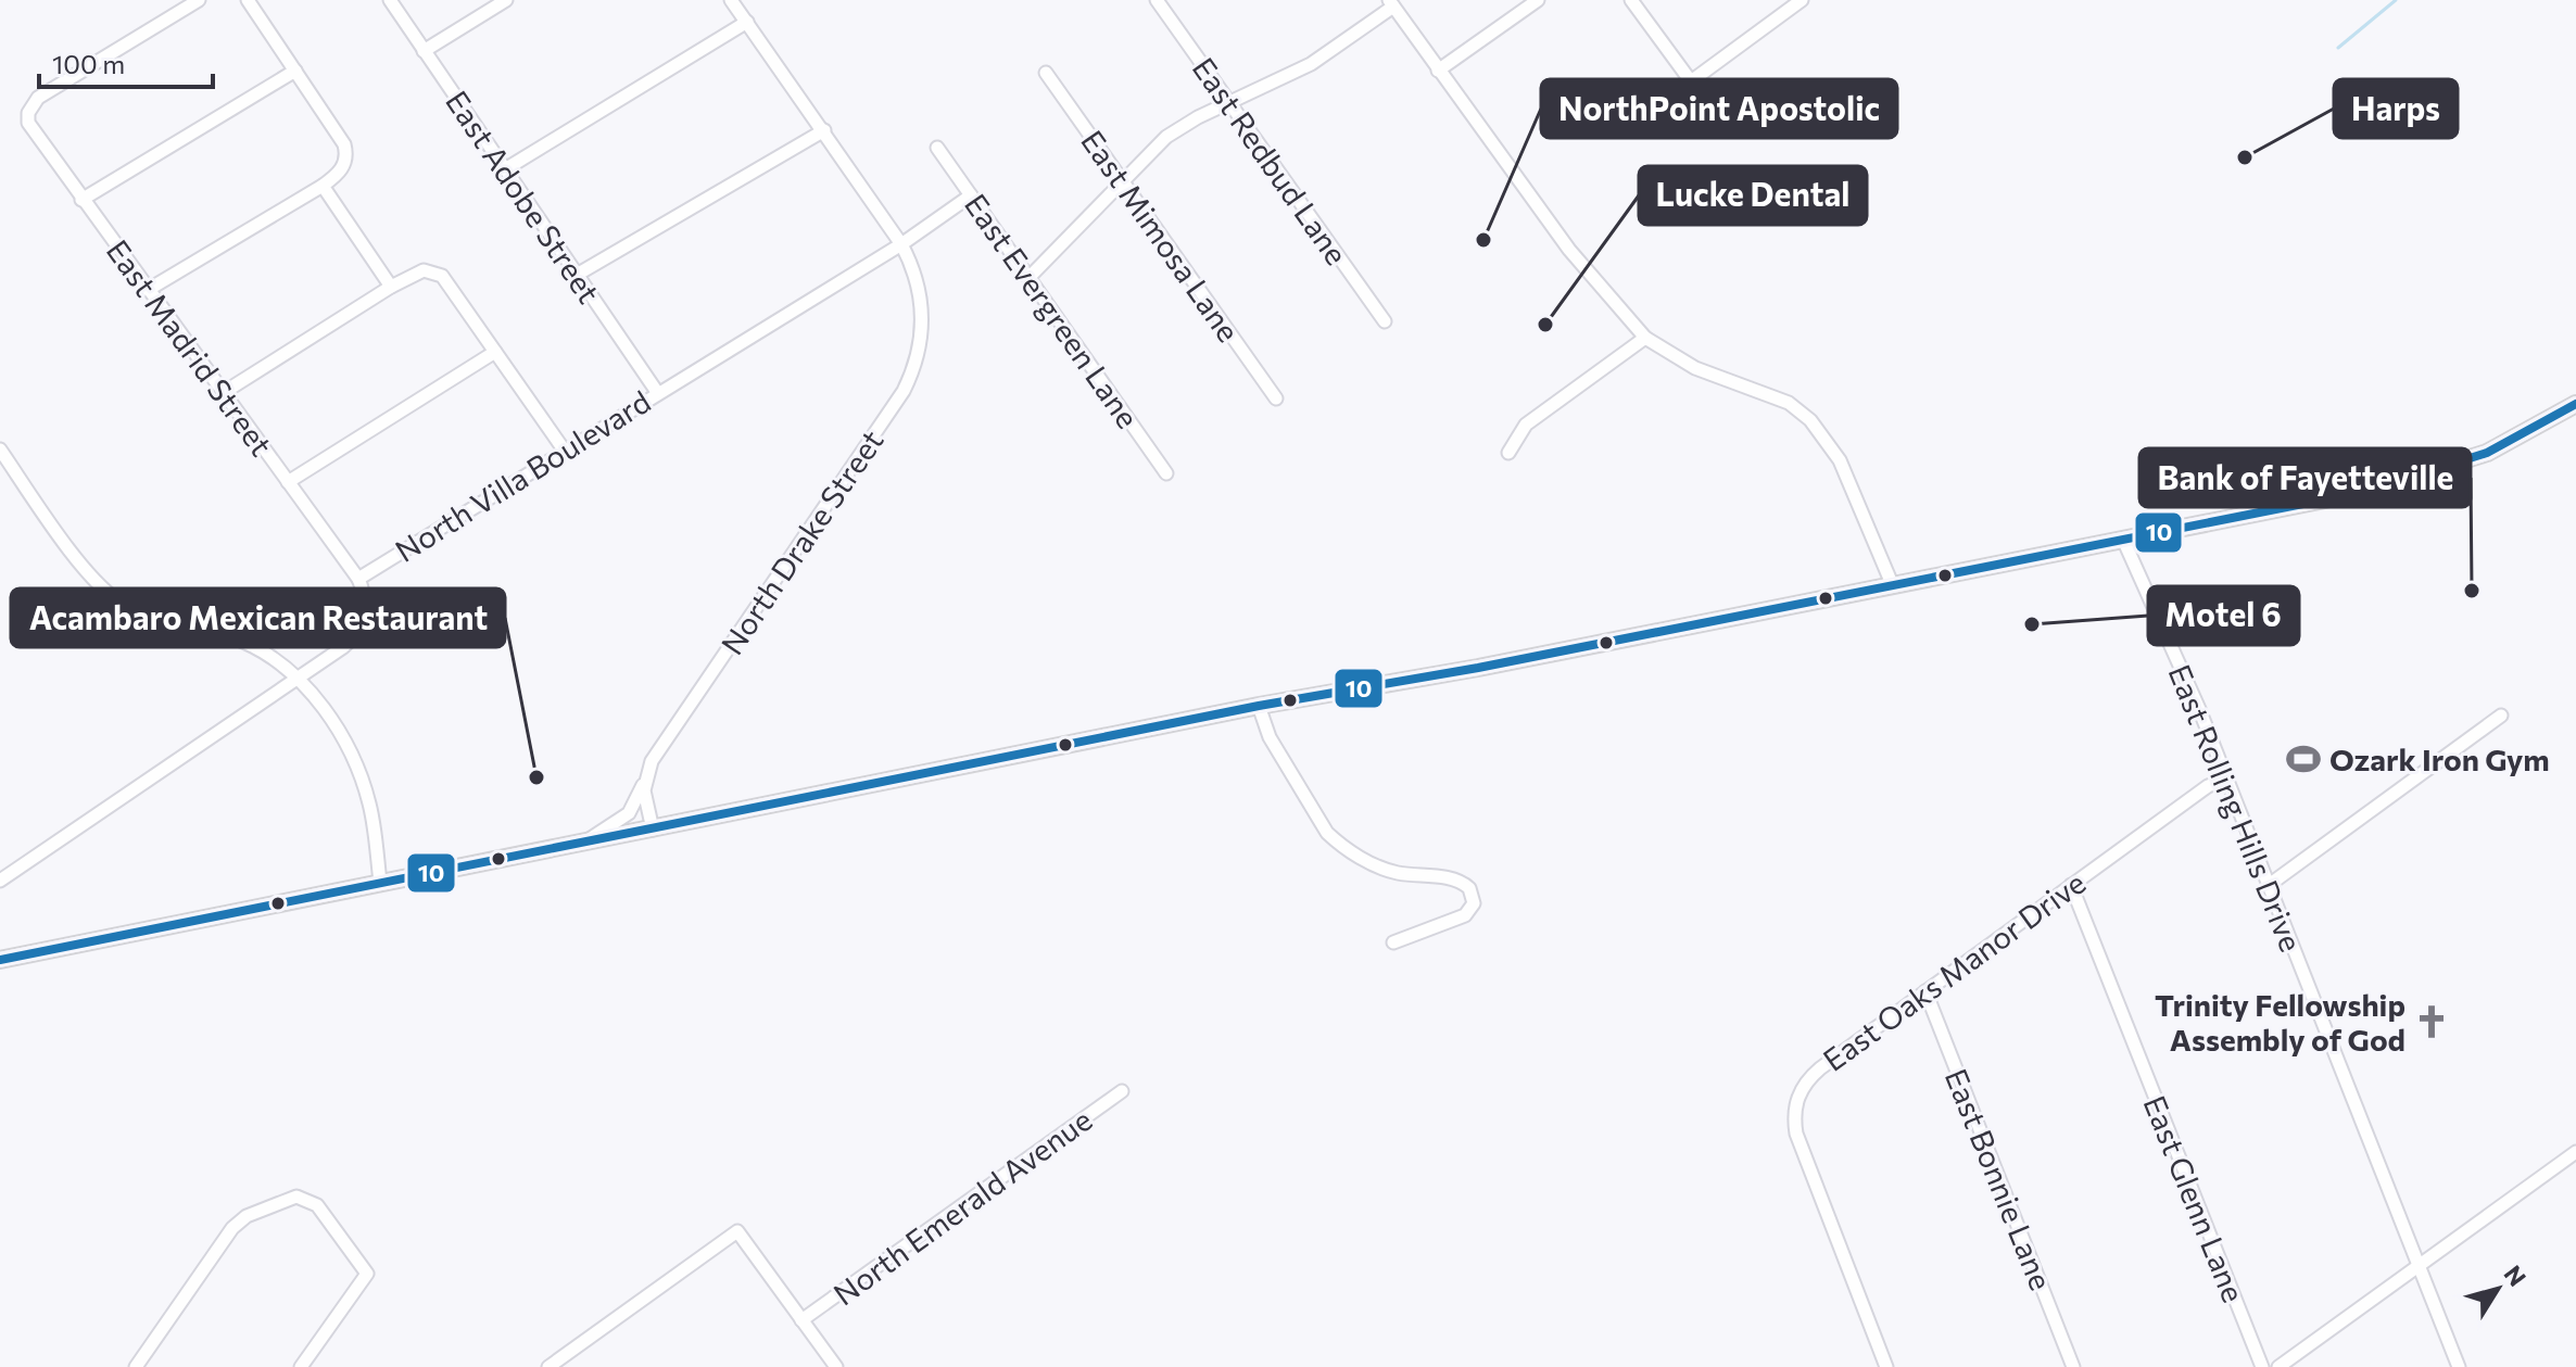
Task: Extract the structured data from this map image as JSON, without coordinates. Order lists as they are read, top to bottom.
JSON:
{
  "streets": {
    "street": [
      "East Redbud Lane",
      "East Adobe Street",
      "East Mimosa Lane",
      "East Evergreen Lane",
      "East Madrid Street",
      "North Villa Boulevard",
      "North Drake Street",
      "East Rolling Hills Drive",
      "East Oaks Manor Drive",
      "East Bonnie Lane",
      "East Glenn Lane",
      "North Emerald Avenue"
    ]
  },
  "crossings": [
    ["East Adobe Street", "North Villa Boulevard"],
    ["East Evergreen Lane", "North Villa Boulevard"],
    ["East Madrid Street", "North Villa Boulevard"],
    ["North Villa Boulevard", "North Drake Street"],
    ["East Rolling Hills Drive", "East Oaks Manor Drive"],
    ["East Oaks Manor Drive", "East Bonnie Lane"],
    ["East Oaks Manor Drive", "East Glenn Lane"]
  ],
  "places": {
    "other": [
      "Harps",
      "NorthPoint Apostolic",
      "Lucke Dental",
      "Bank of Fayetteville",
      "Motel 6",
      "Acambaro Mexican Restaurant"
    ],
    "sports": ["Ozark Iron Gym"],
    "church": ["Trinity Fellowship Assembly of God"]
  },
  "lines": ["transit line 10"],
  "scale_bar": "100 m",
  "north": "top right"
}
